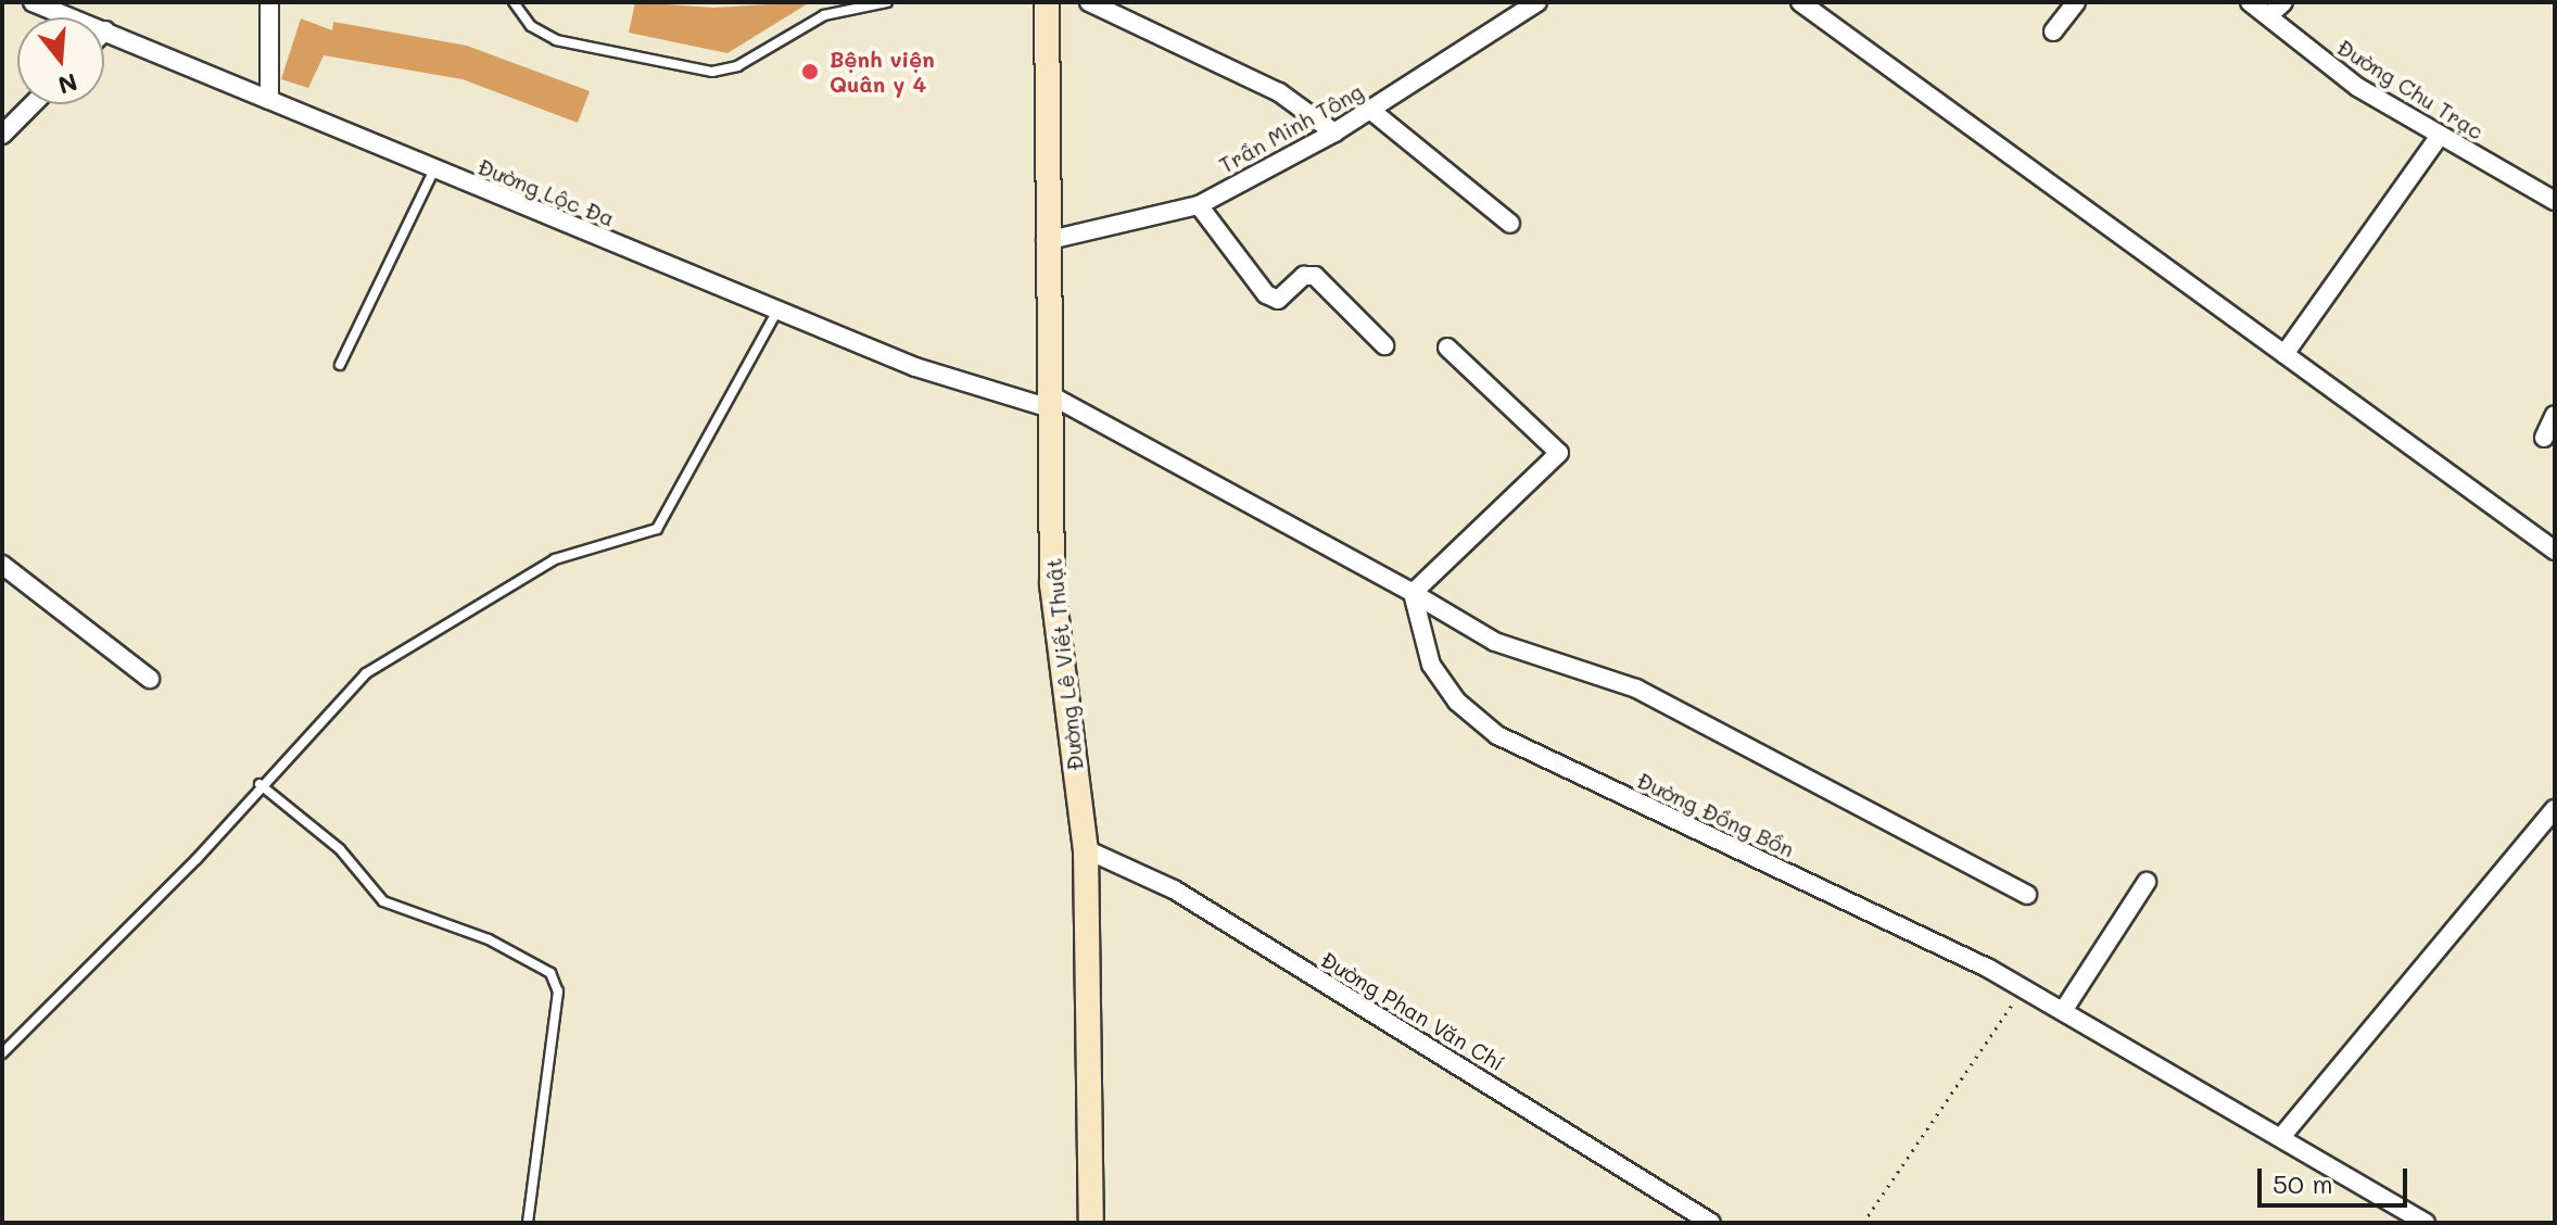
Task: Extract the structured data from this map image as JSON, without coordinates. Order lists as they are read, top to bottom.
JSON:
{
  "streets": {
    "main road": ["Đường Lê Viết Thuật"],
    "street": [
      "Đường Chu Trạc",
      "Trần Minh Tông",
      "Đường Lộc Đa",
      "Đường Đồng Bồn",
      "Đường Phan Văn Chí"
    ]
  },
  "crossings": [
    ["Trần Minh Tông", "Đường Lê Viết Thuật"],
    ["Đường Lộc Đa", "Đường Lê Viết Thuật"],
    ["Đường Lê Viết Thuật", "Đường Phan Văn Chí"]
  ],
  "places": ["Bệnh viện Quân y 4"],
  "scale_bar": "50 m",
  "north": "bottom"
}
